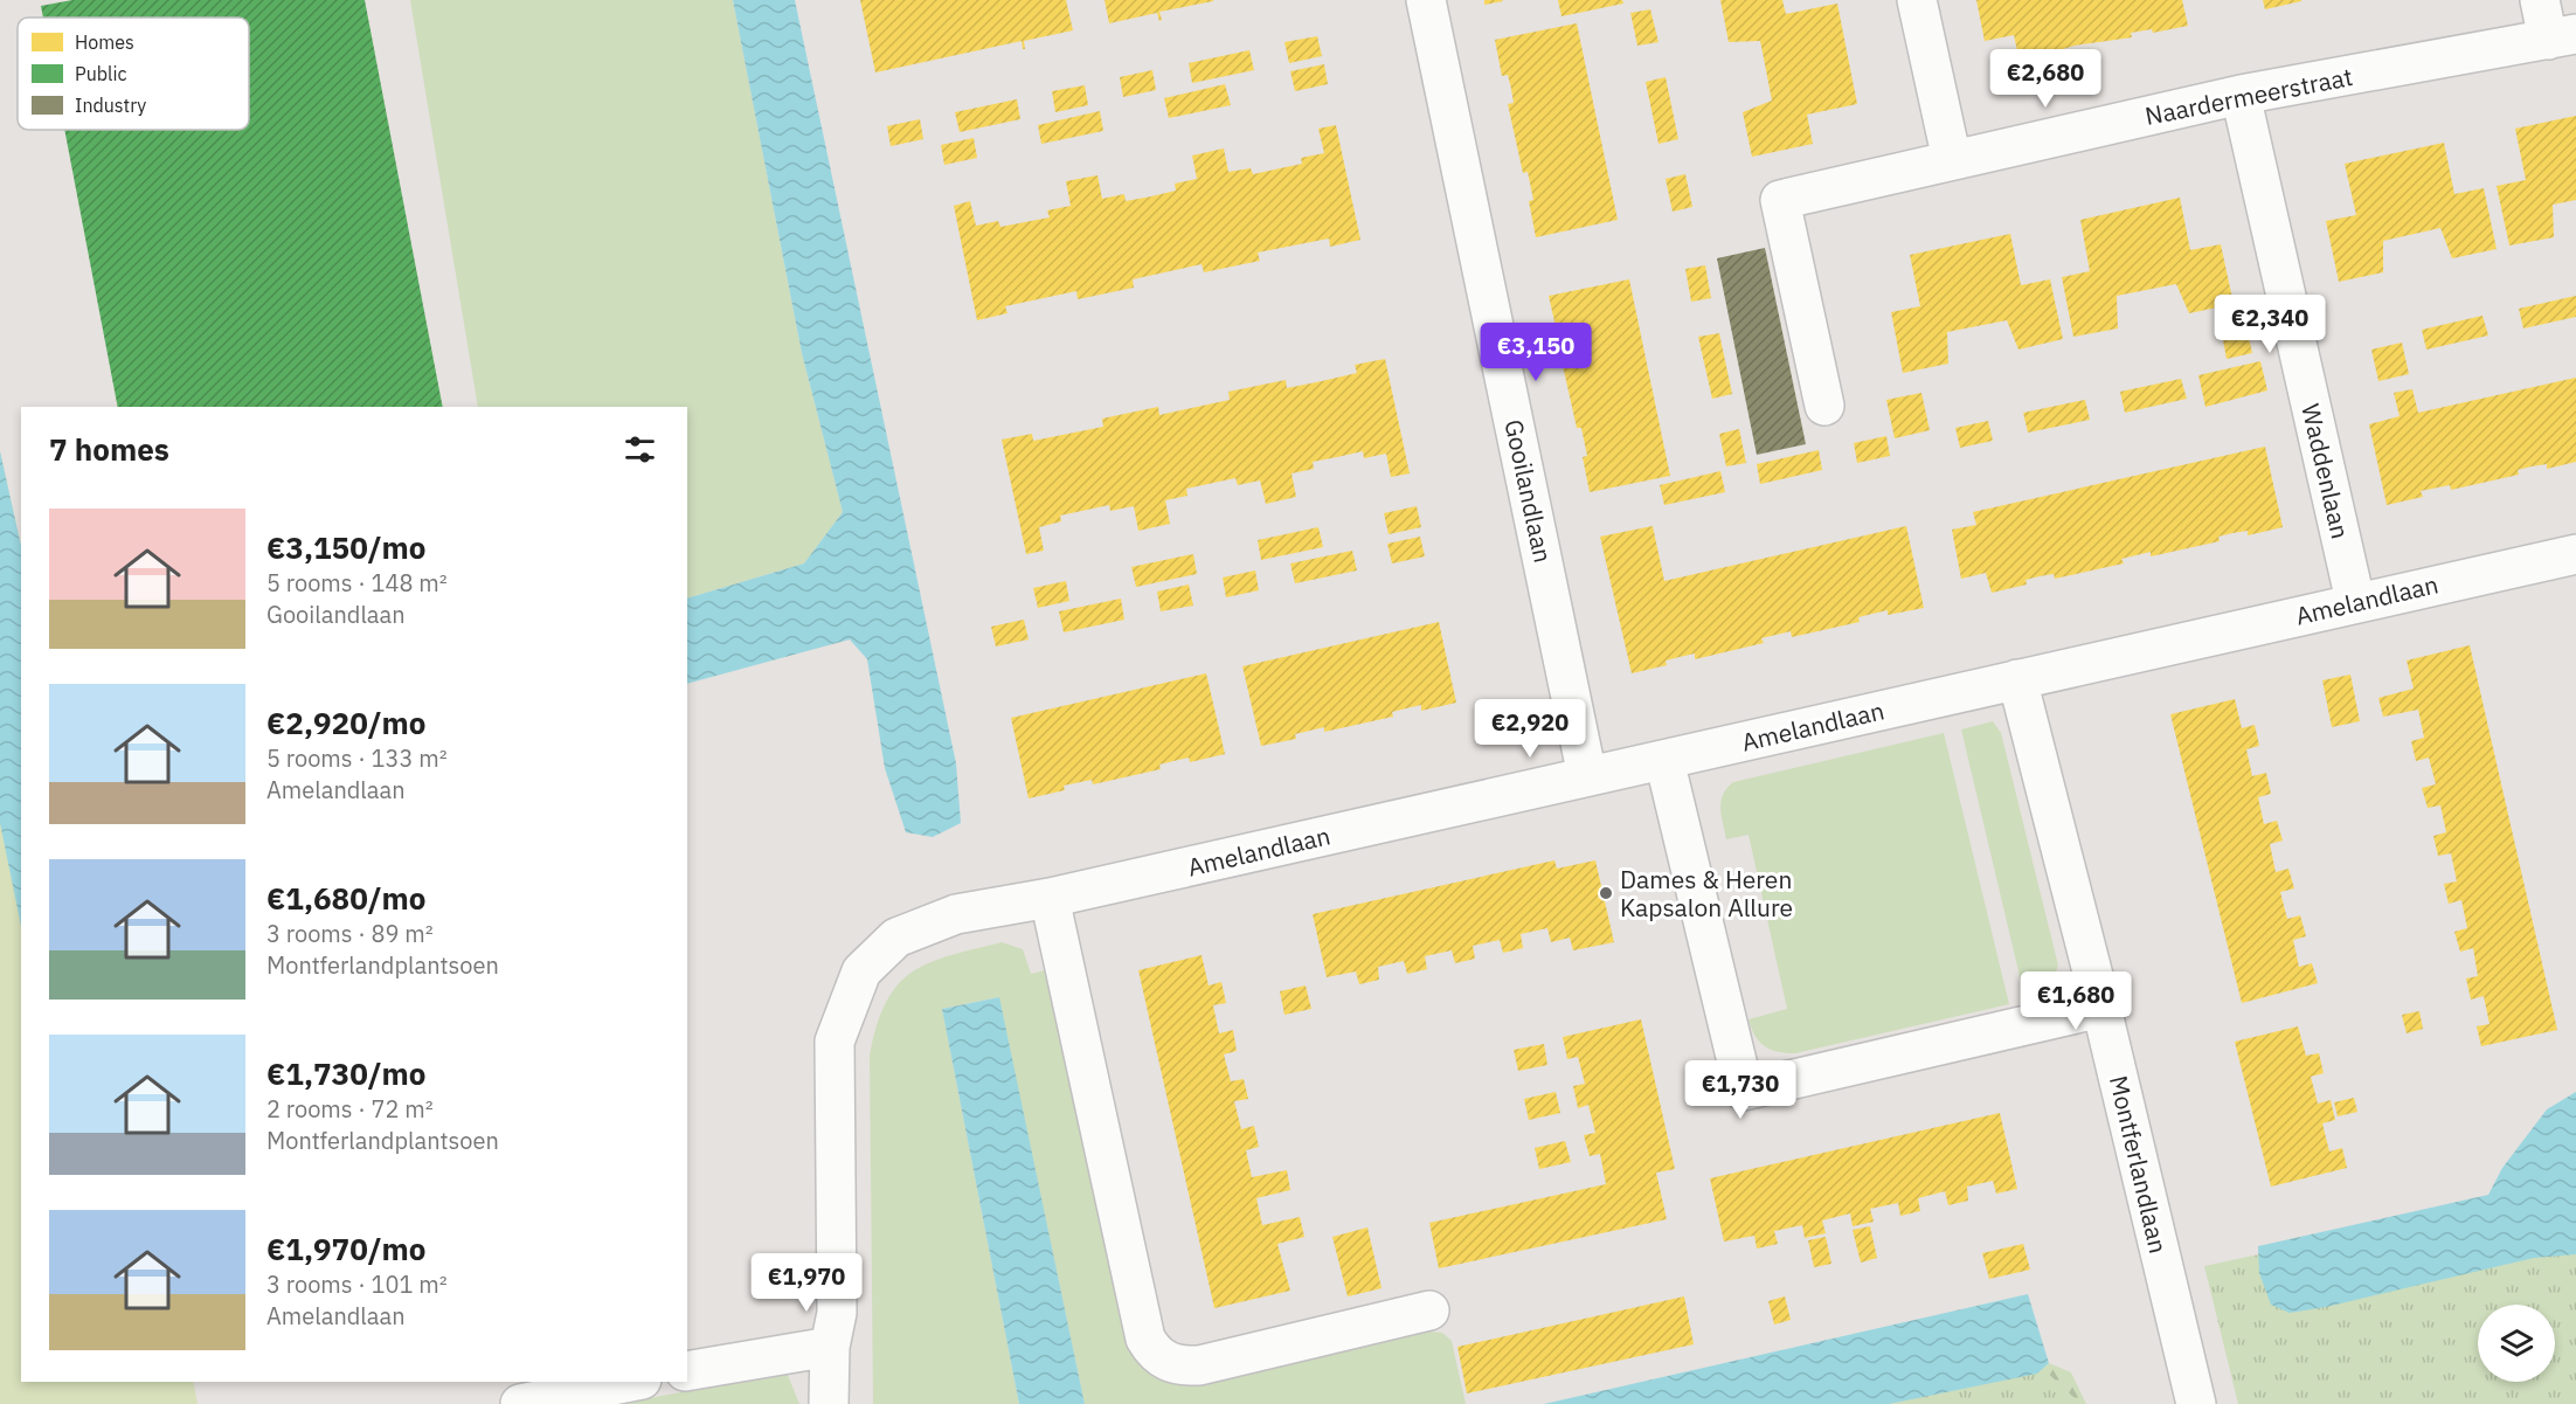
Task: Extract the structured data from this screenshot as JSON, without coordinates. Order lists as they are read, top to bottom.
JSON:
{
  "streets": {
    "street": [
      "Naardermeerstraat",
      "Waddenlaan",
      "Gooilandlaan",
      "Amelandlaan",
      "Montferlandlaan"
    ]
  },
  "crossings": [
    ["Naardermeerstraat", "Waddenlaan"],
    ["Waddenlaan", "Amelandlaan"],
    ["Gooilandlaan", "Amelandlaan"],
    ["Amelandlaan", "Montferlandlaan"]
  ],
  "places": ["Dames & Heren Kapsalon Allure"],
  "legend": ["Homes", "Public", "Industry"],
  "page": {
    "price": [
      "€2,680",
      "€2,340",
      "€3,150",
      "€2,920",
      "€1,680",
      "€1,730",
      "€1,970"
    ],
    "heading": "7 homes",
    "list": [
      {
        "name": "€3,150/mo",
        "note": "5 rooms · 148 m² · Gooilandlaan"
      },
      {
        "name": "€2,920/mo",
        "note": "5 rooms · 133 m² · Amelandlaan"
      },
      {
        "name": "€1,680/mo",
        "note": "3 rooms · 89 m² · Montferlandplantsoen"
      },
      {
        "name": "€1,730/mo",
        "note": "2 rooms · 72 m² · Montferlandplantsoen"
      },
      {
        "name": "€1,970/mo",
        "note": "3 rooms · 101 m² · Amelandlaan"
      }
    ]
  }
}
